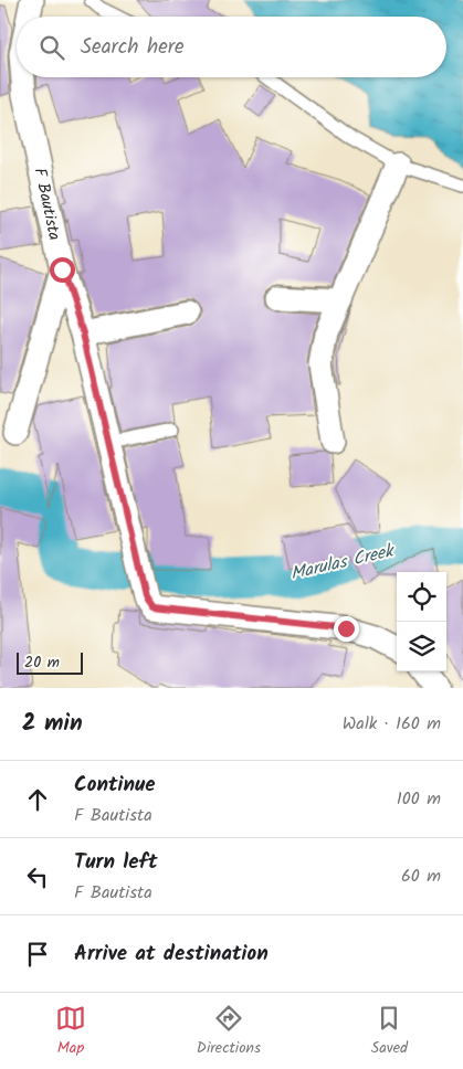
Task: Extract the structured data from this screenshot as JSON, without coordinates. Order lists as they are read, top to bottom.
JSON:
{
  "streets": {
    "street": ["F Bautista"]
  },
  "water": ["Marulas Creek"],
  "scale_bar": "20 m",
  "page": {
    "search": "Search here",
    "scale": "20 m",
    "heading": ["2 min", "Walk · 160 m"],
    "list": [
      ["Continue", "F Bautista", "100 m"],
      ["Turn left", "F Bautista", "60 m"],
      "Arrive at destination"
    ],
    "nav": ["Map", "Directions", "Saved"]
  }
}
